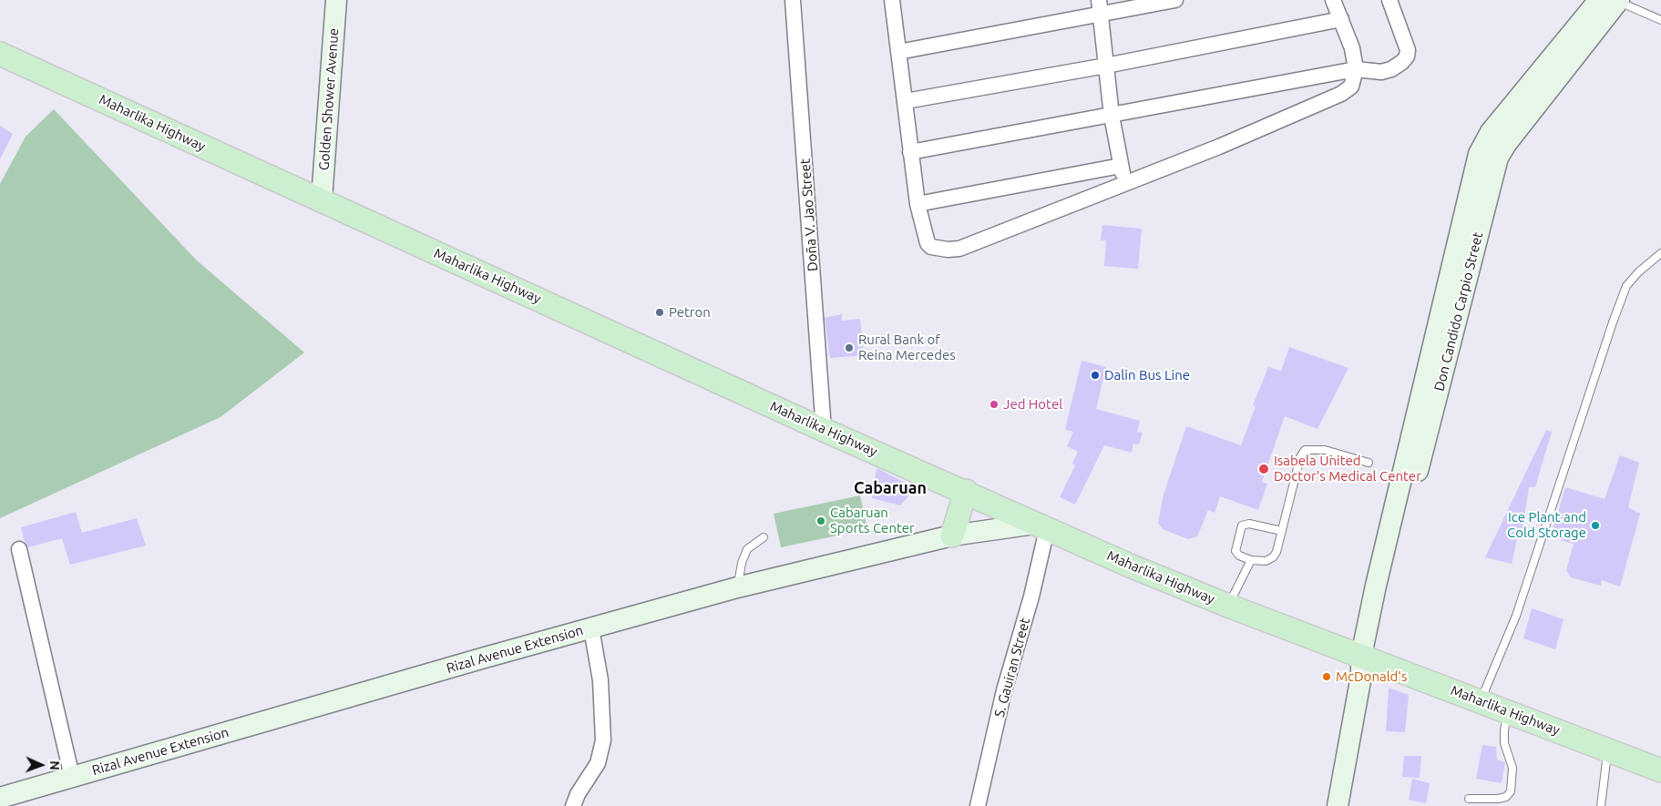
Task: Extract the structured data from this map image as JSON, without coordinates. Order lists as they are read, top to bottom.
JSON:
{
  "streets": {
    "main road": [
      "Golden Shower Avenue",
      "Maharlika Highway",
      "Don Candido Carpio Street",
      "Rizal Avenue Extension"
    ],
    "street": ["Doña V. Jao Street", "S. Gauiran Street"]
  },
  "crossings": [
    ["Golden Shower Avenue", "Maharlika Highway"],
    ["Maharlika Highway", "Doña V. Jao Street"],
    ["Maharlika Highway", "Don Candido Carpio Street"],
    ["Maharlika Highway", "Rizal Avenue Extension"],
    ["Maharlika Highway", "S. Gauiran Street"],
    ["Rizal Avenue Extension", "S. Gauiran Street"]
  ],
  "districts": ["Cabaruan"],
  "places": [
    "Petron",
    "Rural Bank of Reina Mercedes",
    "Dalin Bus Line",
    "Jed Hotel",
    "Isabela United Doctor's Medical Center",
    "Cabaruan Sports Center",
    "Ice Plant and Cold Storage",
    "McDonald's"
  ],
  "north": "right"
}
